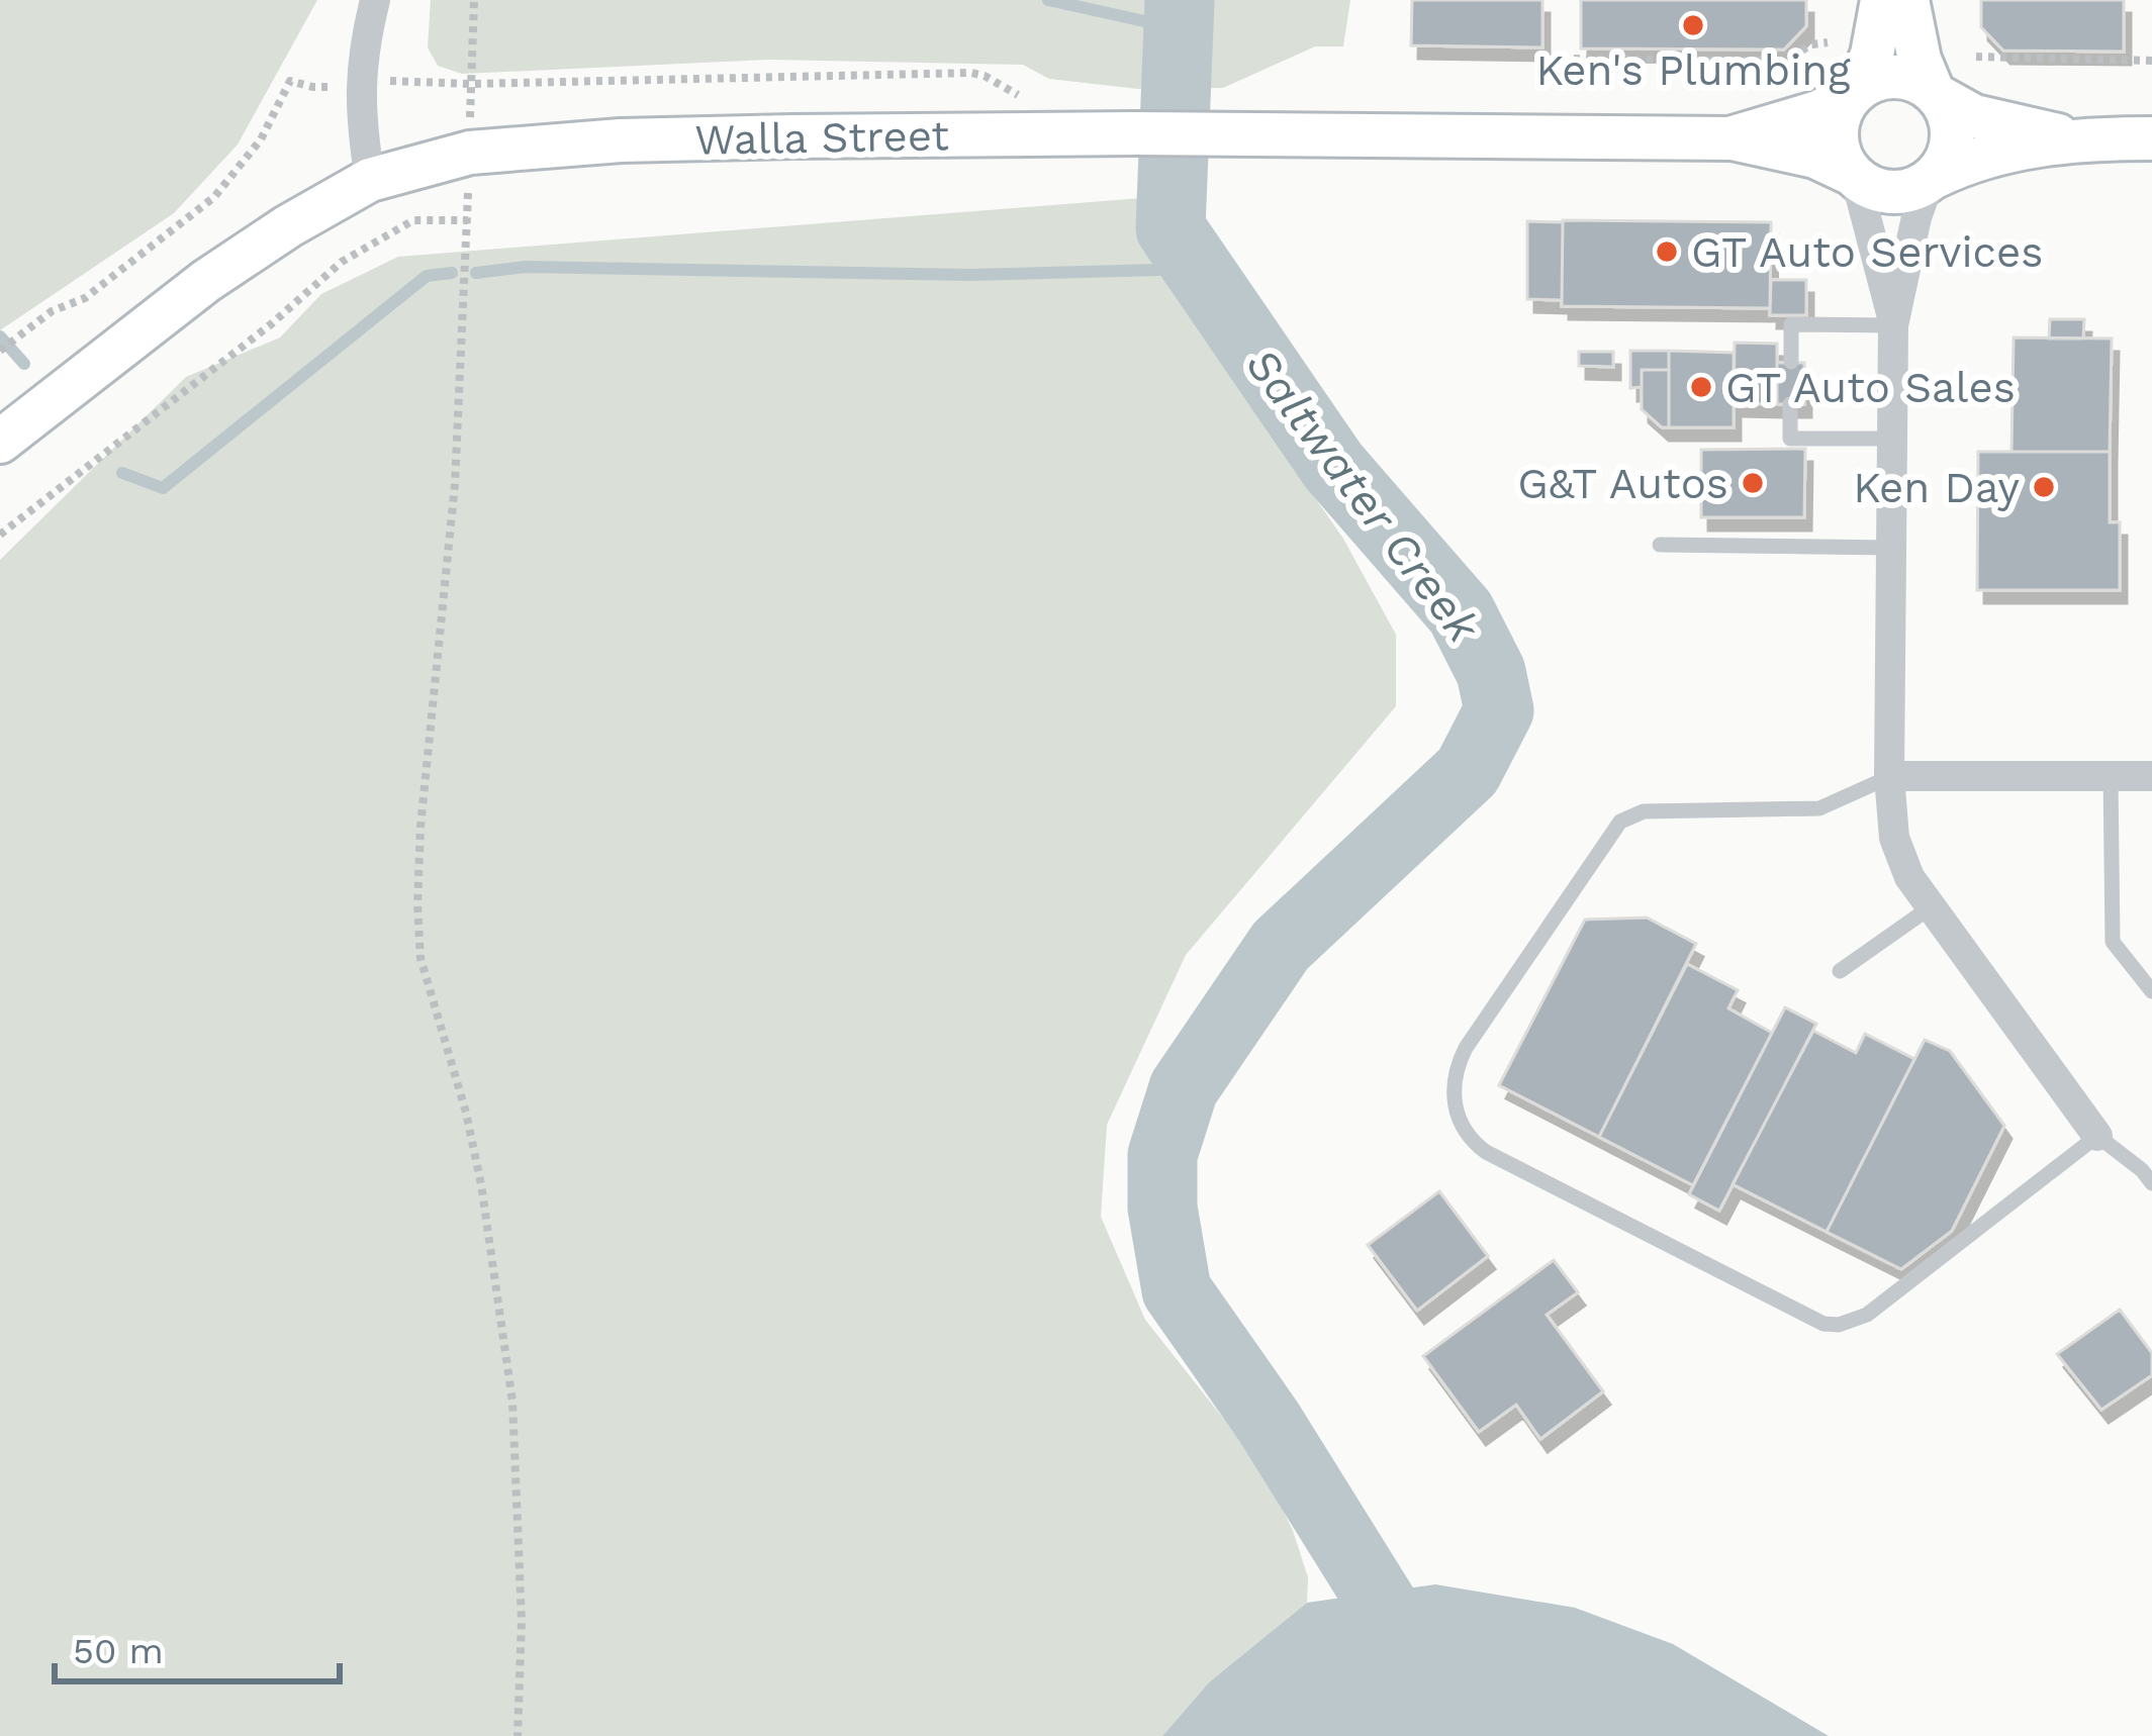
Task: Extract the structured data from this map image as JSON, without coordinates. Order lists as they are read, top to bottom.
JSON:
{
  "streets": {
    "street": ["Walla Street"]
  },
  "water": ["Saltwater Creek"],
  "places": [
    "Ken's Plumbing",
    "GT Auto Services",
    "GT Auto Sales",
    "G&T Autos",
    "Ken Day"
  ],
  "scale_bar": "50 m"
}
